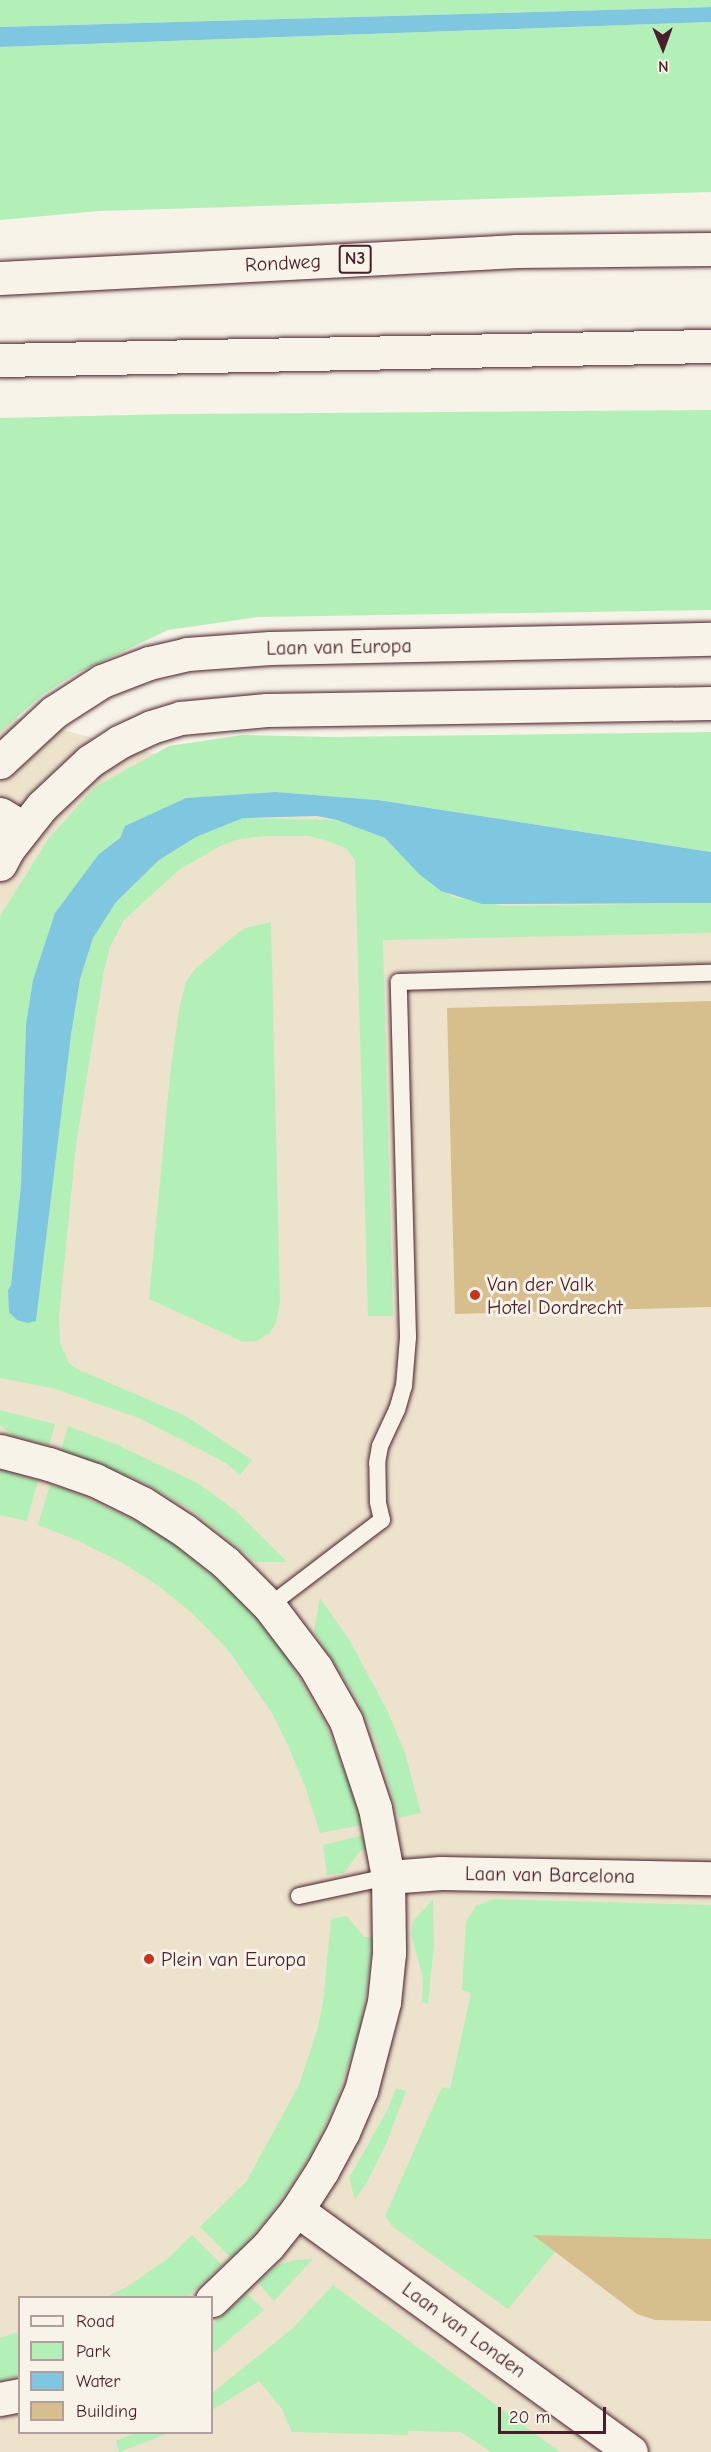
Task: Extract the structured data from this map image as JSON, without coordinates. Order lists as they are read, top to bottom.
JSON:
{
  "streets": {
    "main road": [
      "N3",
      "Rondweg",
      "Laan van Europa",
      "Laan van Barcelona",
      "Laan van Londen"
    ]
  },
  "places": ["Van der Valk Hotel Dordrecht", "Plein van Europa"],
  "legend": [
    "Road",
    "Park",
    "Water",
    "Building"
  ],
  "scale_bar": "20 m",
  "north": "bottom"
}
